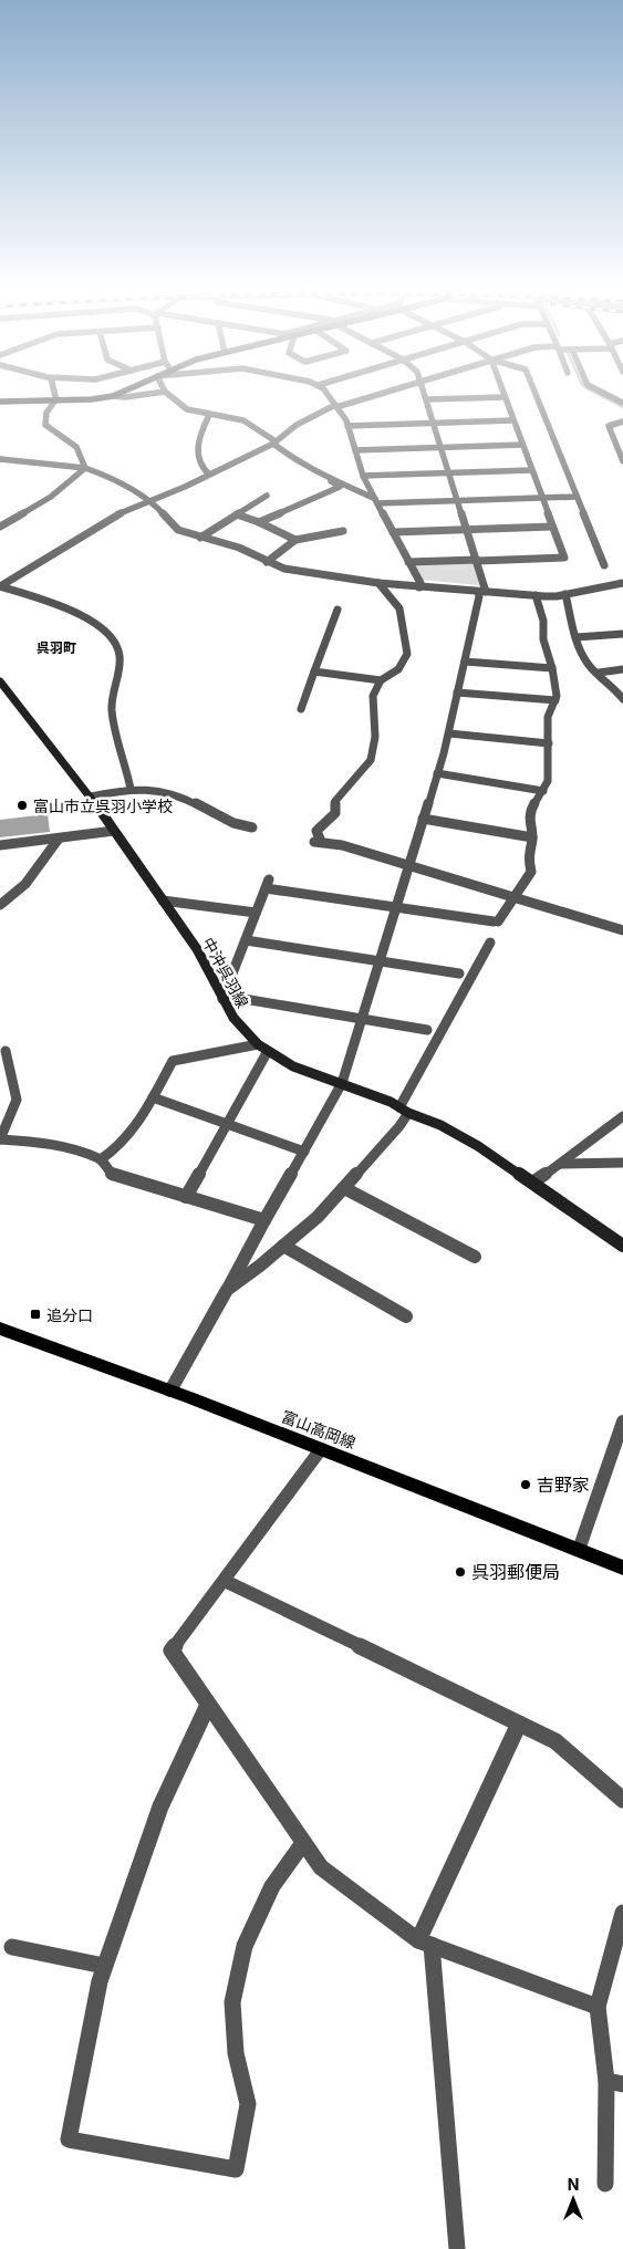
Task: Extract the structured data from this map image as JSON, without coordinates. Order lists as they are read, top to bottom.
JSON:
{
  "streets": {
    "main road": ["中沖呉羽線", "富山高岡線"]
  },
  "districts": ["呉羽町"],
  "places": {
    "other": ["富山市立呉羽小学校", "吉野家", "呉羽郵便局"],
    "transit": ["追分口"]
  },
  "north": "top"
}
